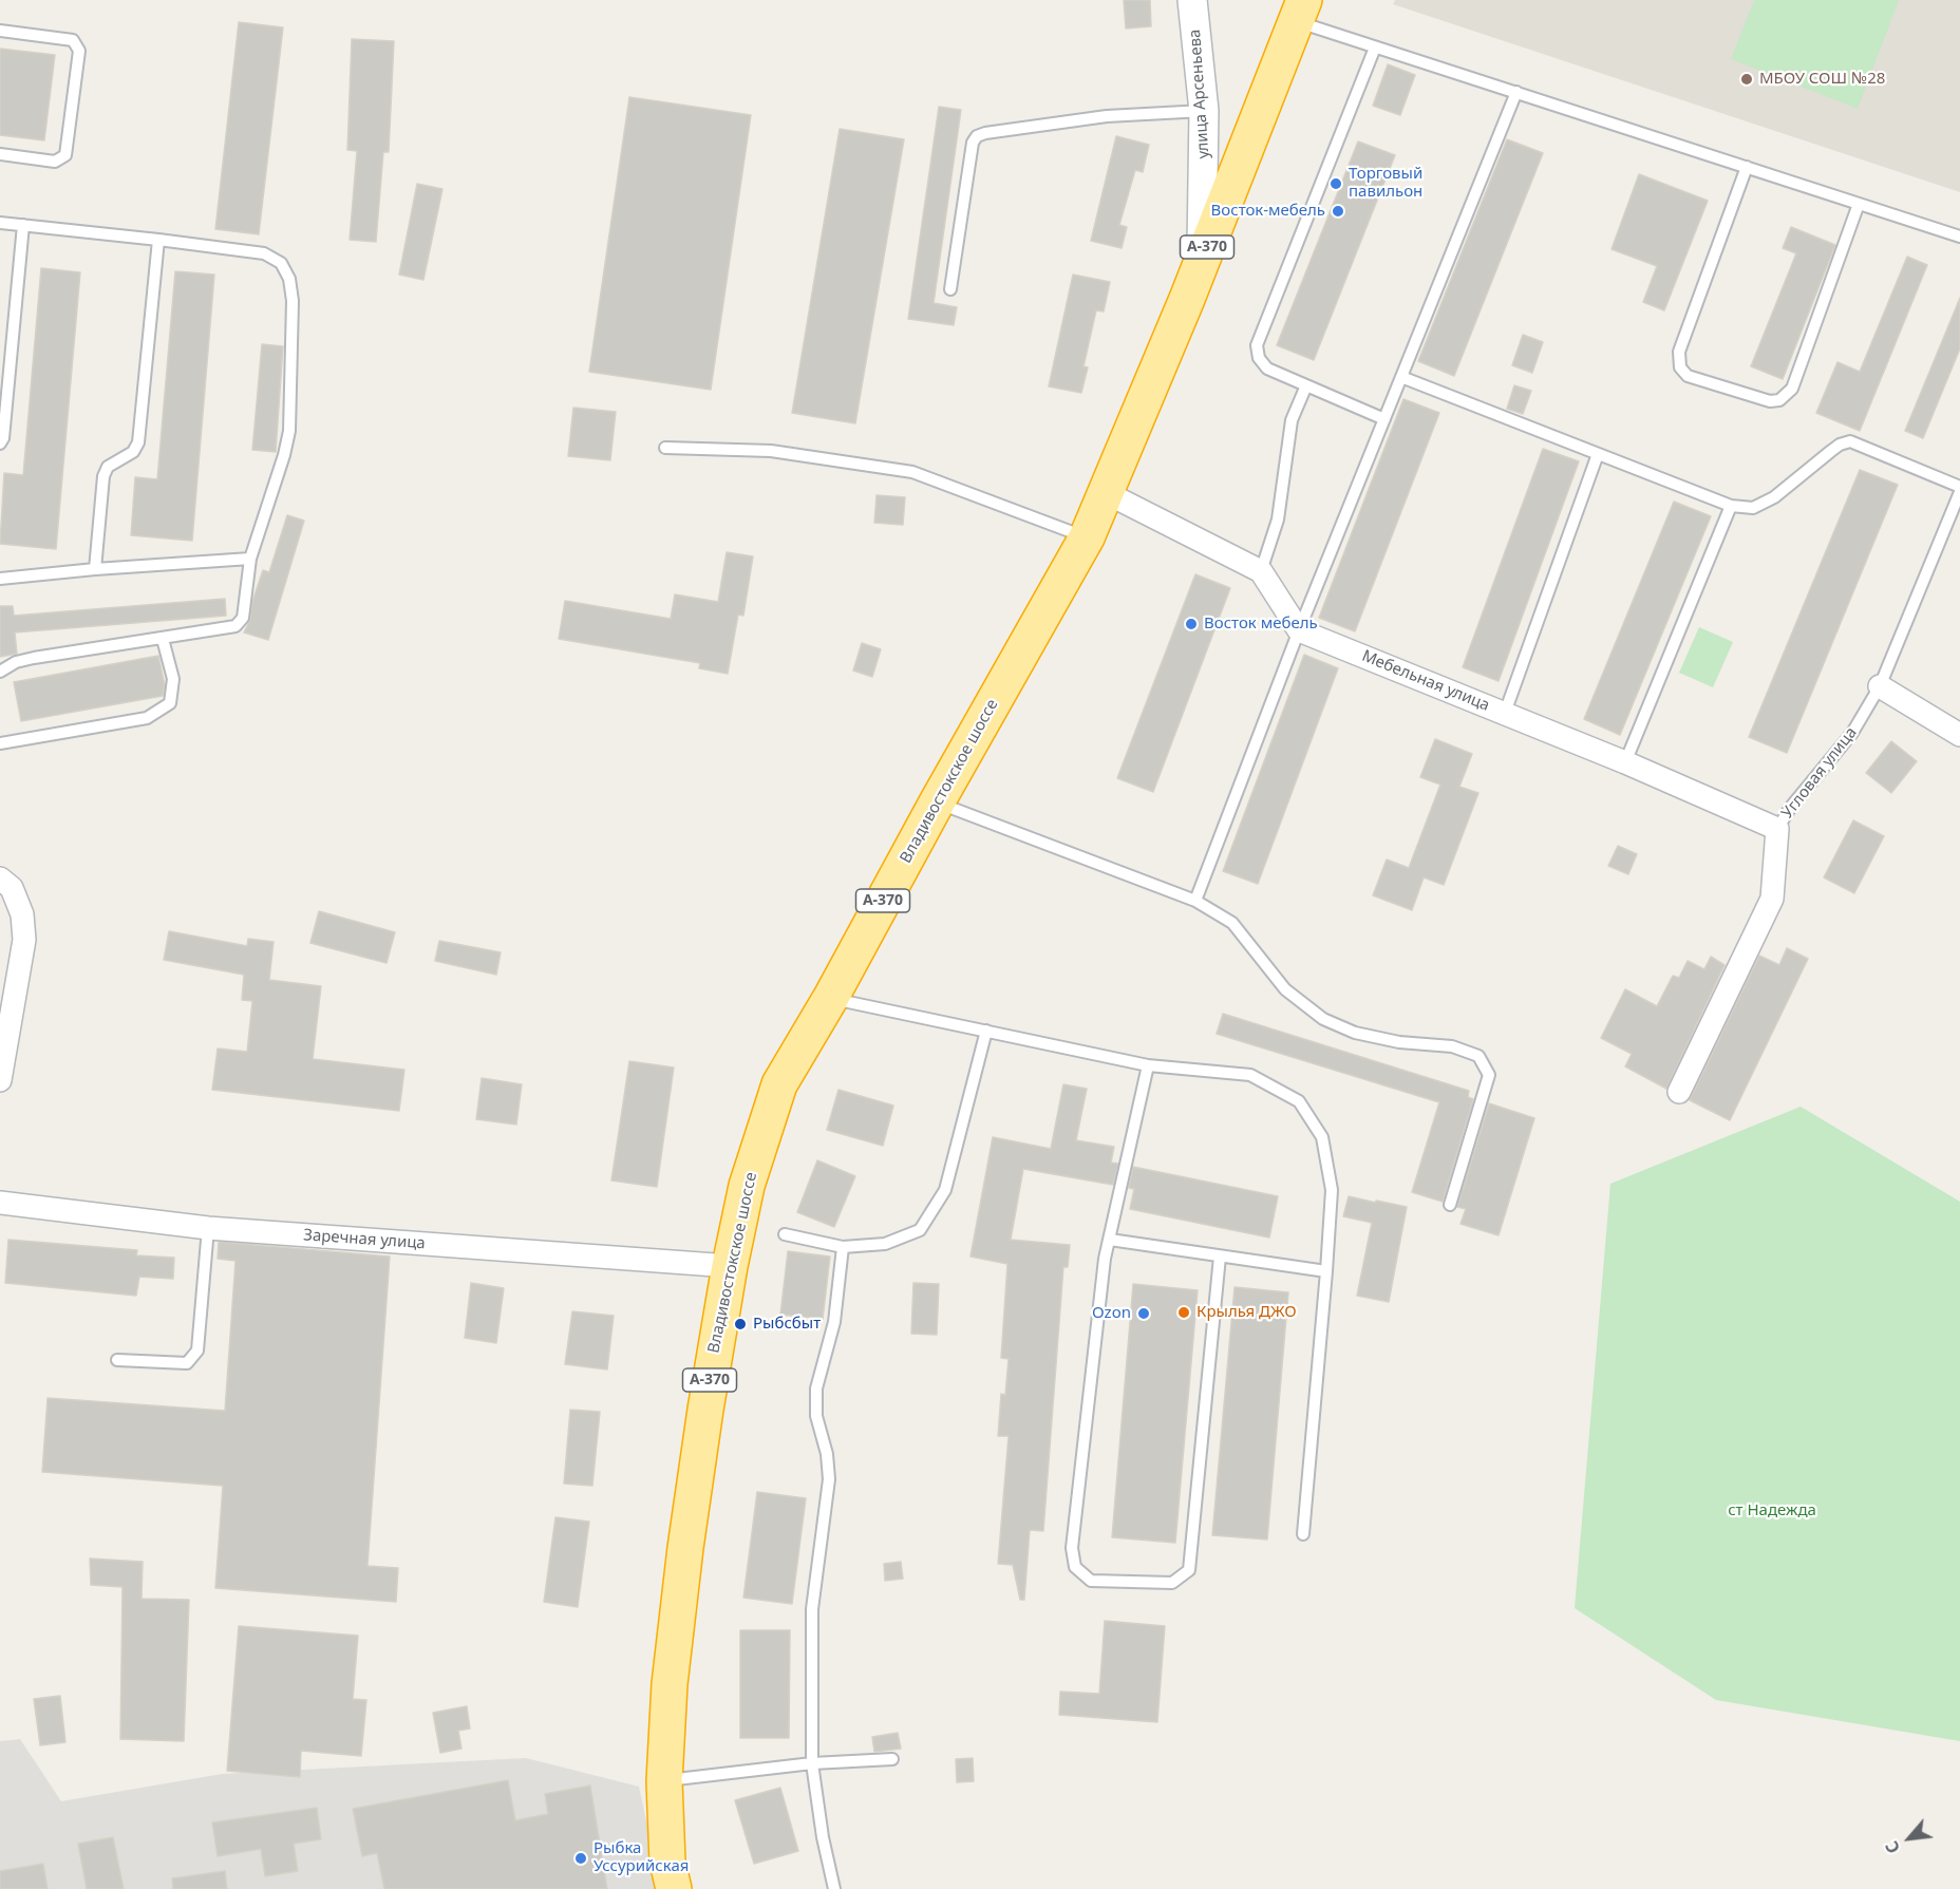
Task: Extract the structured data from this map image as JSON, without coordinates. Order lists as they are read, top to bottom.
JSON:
{
  "streets": {
    "highway": ["А-370", "Владивостокское шоссе"],
    "street": [
      "улица Арсеньева",
      "Мебельная улица",
      "Угловая улица",
      "Заречная улица"
    ]
  },
  "crossings": [
    ["улица Арсеньева", "Владивостокское шоссе"],
    ["Мебельная улица", "Угловая улица"],
    ["Владивостокское шоссе", "Заречная улица"]
  ],
  "parks": ["ст Надежда"],
  "places": [
    "МБОУ СОШ №28",
    "Торговый павильон",
    "Восток-мебель",
    "Восток мебель",
    "Крылья ДЖО",
    "Ozon",
    "Рыбсбыт",
    "Рыбка Уссурийская"
  ],
  "north": "bottom left"
}
